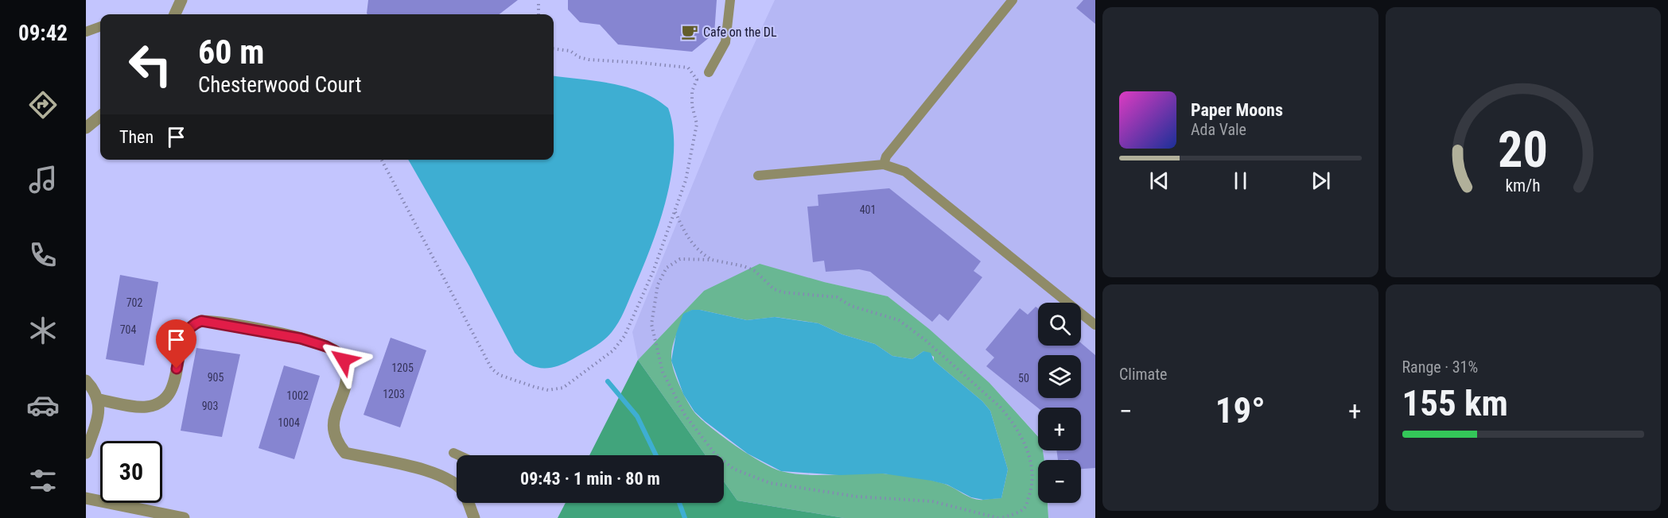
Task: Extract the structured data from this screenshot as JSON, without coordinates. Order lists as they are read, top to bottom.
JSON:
{
  "places": {
    "cafe": ["Cafe on the DL"]
  },
  "house_numbers": [
    "401",
    "702",
    "704",
    "1205",
    "905",
    "50",
    "1203",
    "1002",
    "903",
    "1004"
  ],
  "page": {
    "tabs": "09:42",
    "turn": ["60 m", "Chesterwood Court"],
    "song": ["Paper Moons", "Ada Vale"],
    "then": "Then",
    "tile": [
      "Climate",
      ["Range · 31%", "155 km"]
    ],
    "map_buttons": ["+", "−"],
    "heat": ["−", "19°", "+"],
    "limit": "30",
    "trip": "09:43 · 1 min · 80 m",
    "gauge": ["20", "km/h"]
  }
}
